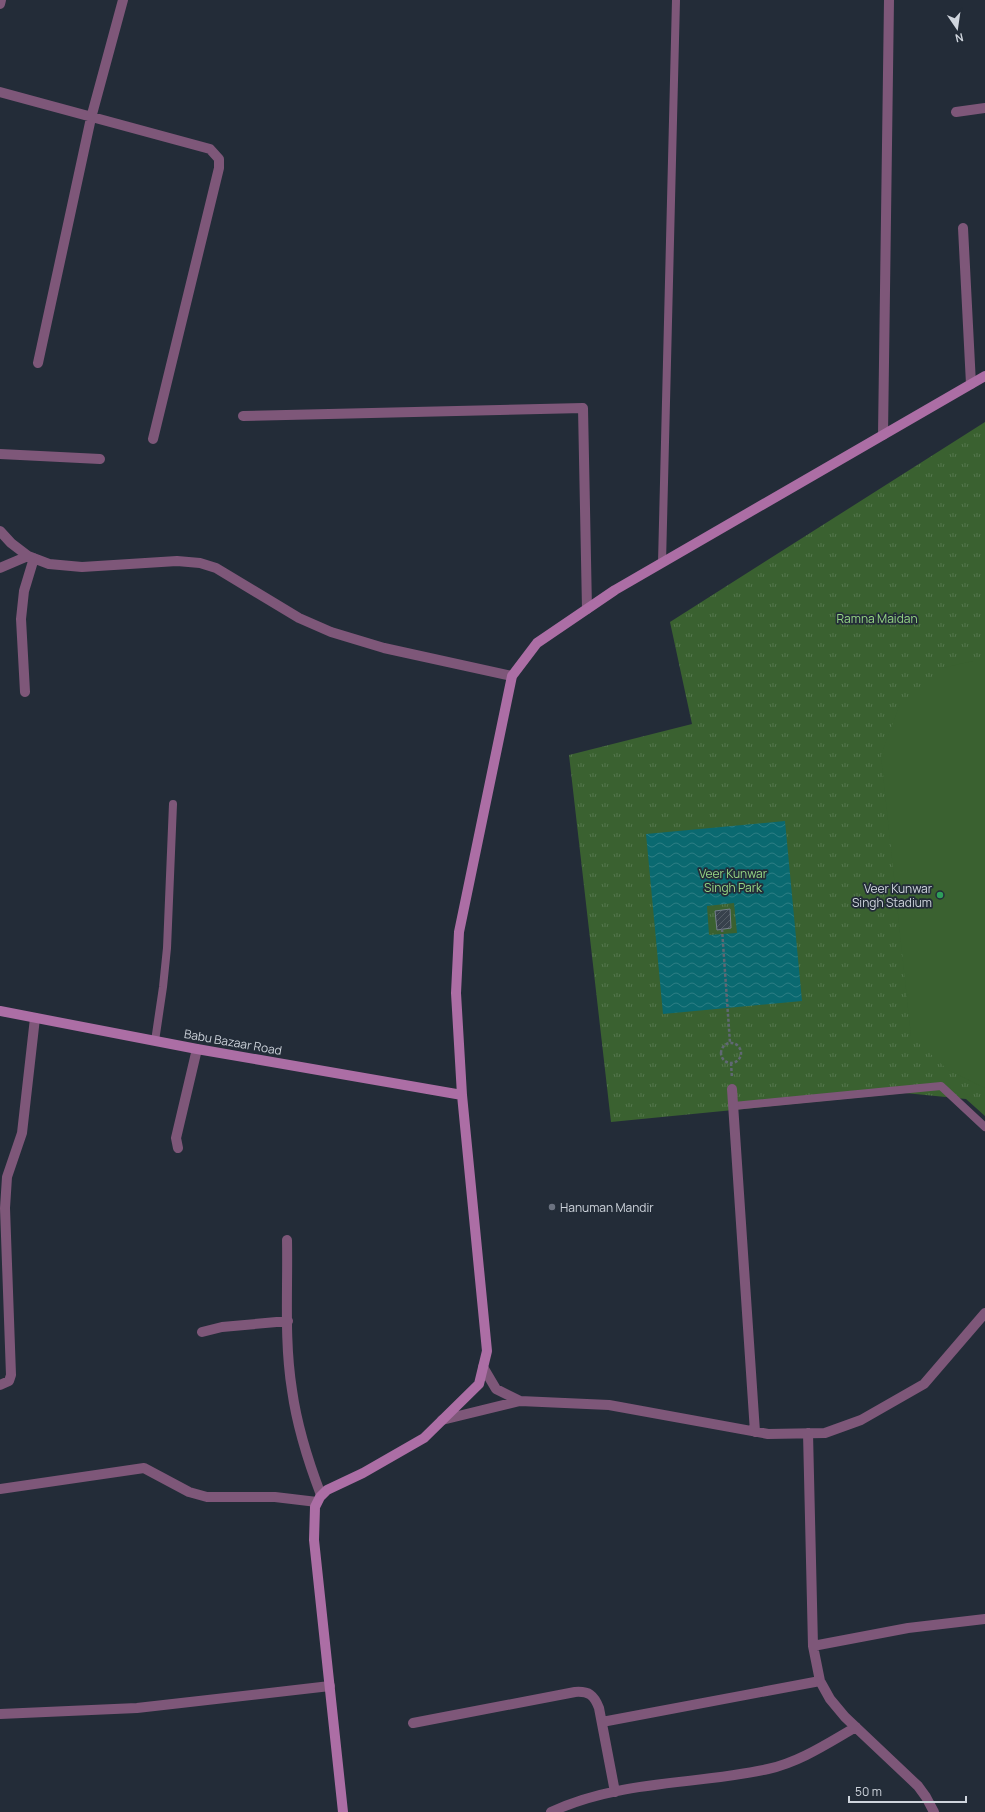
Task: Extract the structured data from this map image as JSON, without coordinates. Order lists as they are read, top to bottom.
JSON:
{
  "streets": {
    "street": ["Babu Bazaar Road"]
  },
  "parks": ["Ramna Maidan", "Veer Kunwar Singh Park"],
  "places": ["Veer Kunwar Singh Stadium", "Hanuman Mandir"],
  "scale_bar": "50 m",
  "north": "bottom"
}
